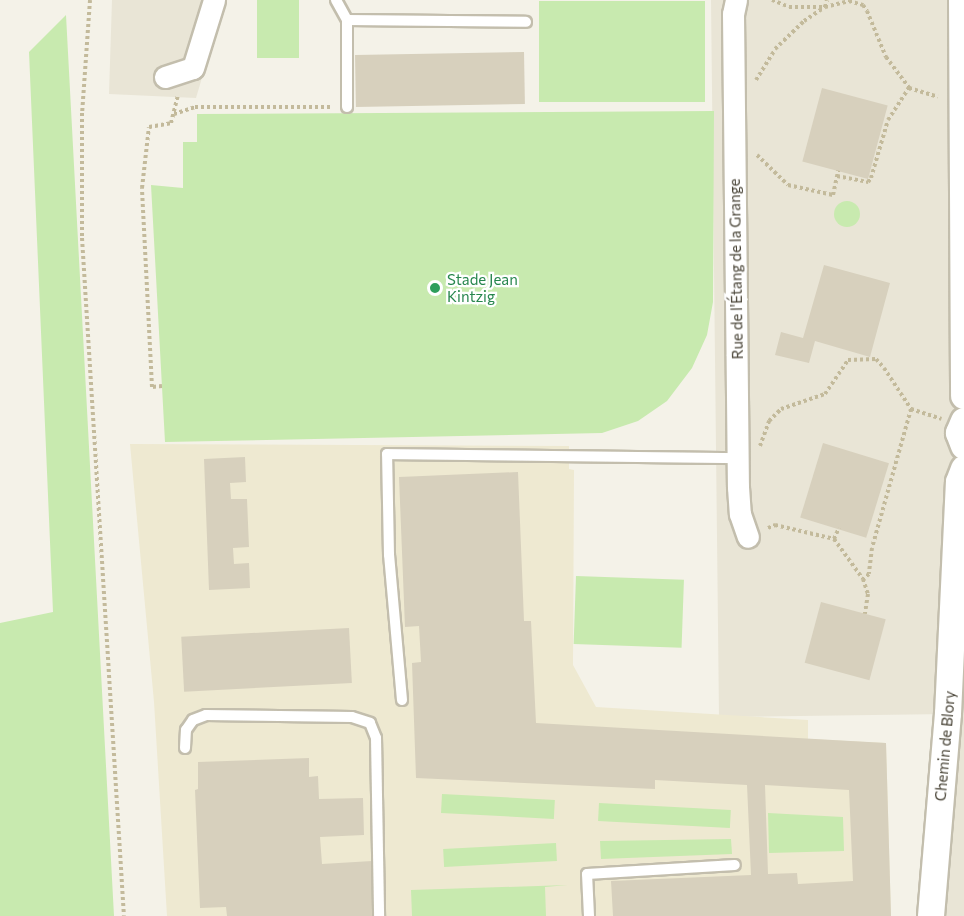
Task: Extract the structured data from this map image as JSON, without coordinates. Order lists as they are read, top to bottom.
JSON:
{
  "streets": {
    "street": ["Rue de l'Étang de la Grange", "Chemin de Blory"]
  },
  "places": ["Stade Jean Kintzig"]
}
